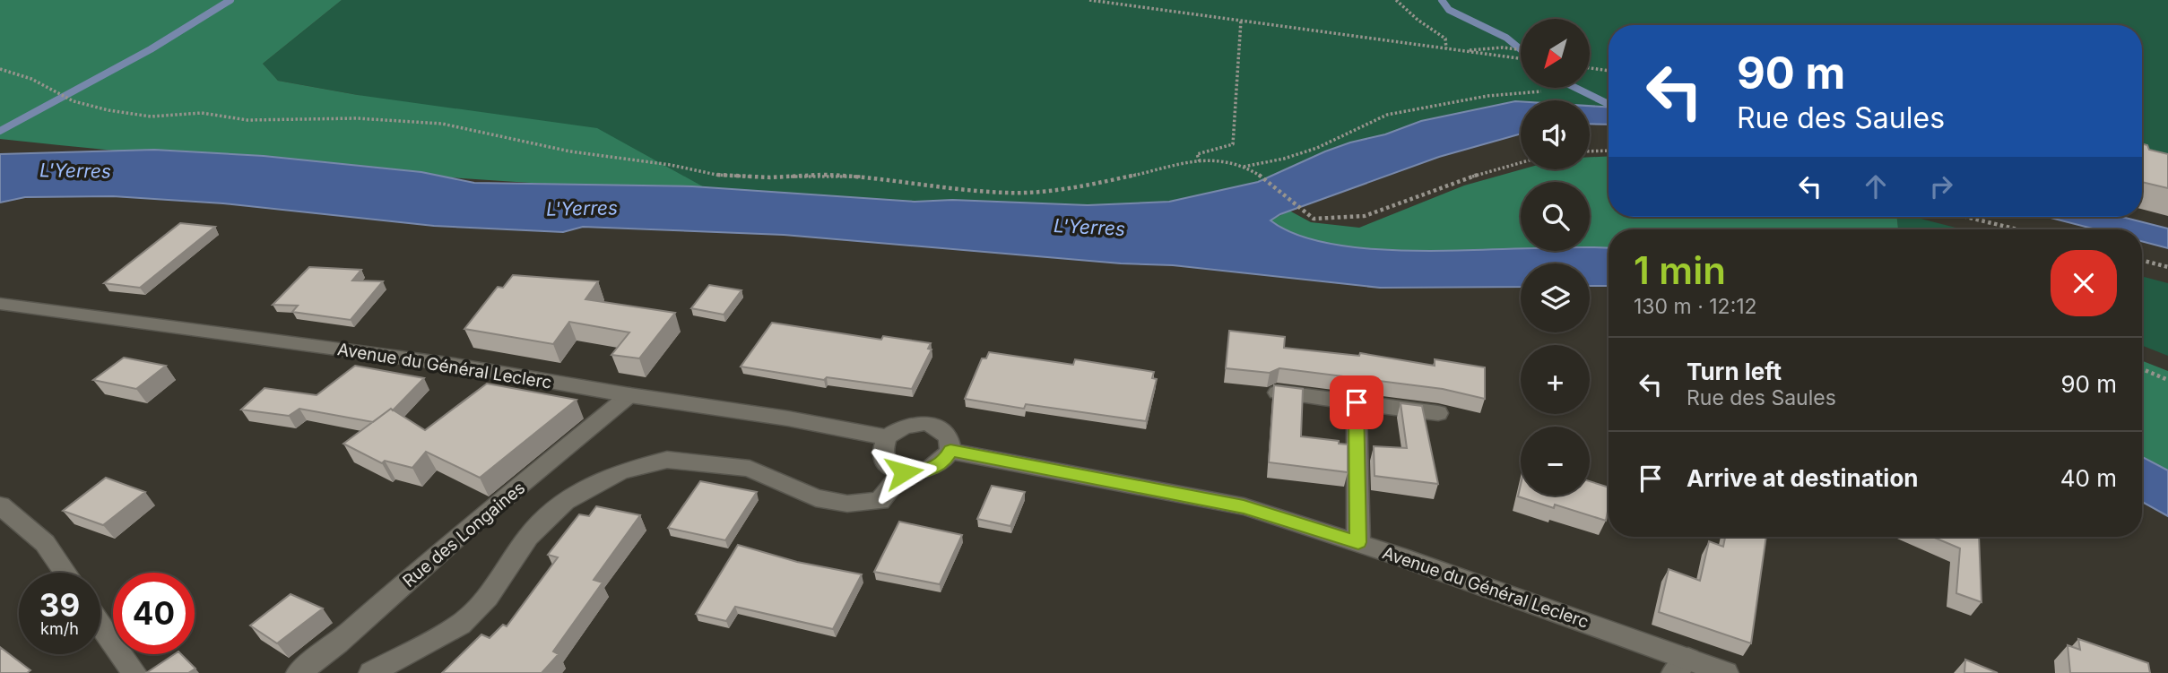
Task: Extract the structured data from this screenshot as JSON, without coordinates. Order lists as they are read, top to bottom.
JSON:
{
  "streets": {
    "street": ["Avenue du Général Leclerc", "Rue des Longaines"]
  },
  "crossings": [
    ["Avenue du Général Leclerc", "Rue des Longaines"]
  ],
  "water": ["L'Yerres"],
  "north": "bottom left",
  "page": {
    "map_buttons": ["+", "−"],
    "turn": ["90 m", "Rue des Saules"],
    "heading": ["1 min", "130 m · 12:12"],
    "list": [
      {
        "name": "Turn left",
        "note": "Rue des Saules",
        "value": "90 m"
      },
      {
        "name": "Arrive at destination",
        "value": "40 m"
      }
    ],
    "speed": "39 km/h",
    "limit": "40"
  }
}
